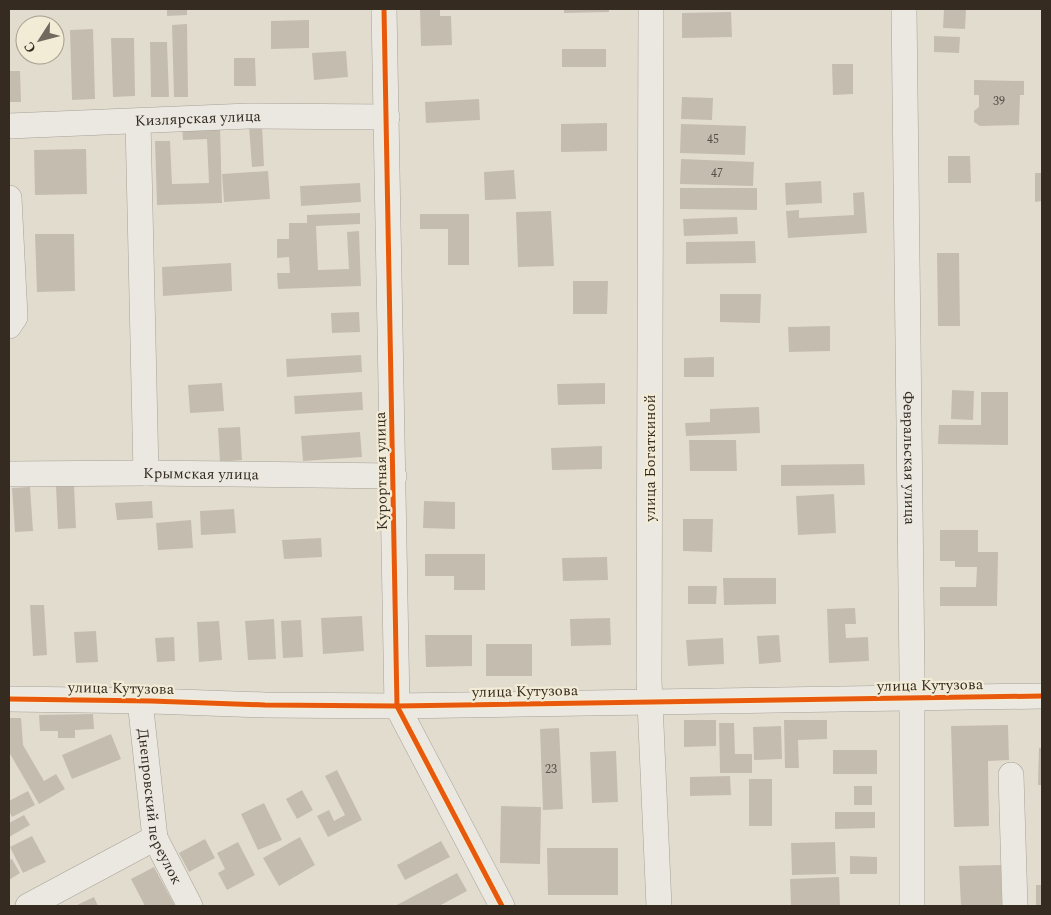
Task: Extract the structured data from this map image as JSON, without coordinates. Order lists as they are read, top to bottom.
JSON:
{
  "streets": {
    "street": [
      "Кизлярская улица",
      "Февральская улица",
      "улица Богаткиной",
      "Курортная улица",
      "Крымская улица",
      "улица Кутузова",
      "Днепровский переулок"
    ]
  },
  "crossings": [
    ["Кизлярская улица", "Курортная улица"],
    ["Февральская улица", "улица Кутузова"],
    ["улица Богаткиной", "улица Кутузова"],
    ["Курортная улица", "Крымская улица"],
    ["Курортная улица", "улица Кутузова"],
    ["улица Кутузова", "Днепровский переулок"]
  ],
  "house_numbers": [
    "39",
    "45",
    "47",
    "23"
  ],
  "north": "bottom left"
}
